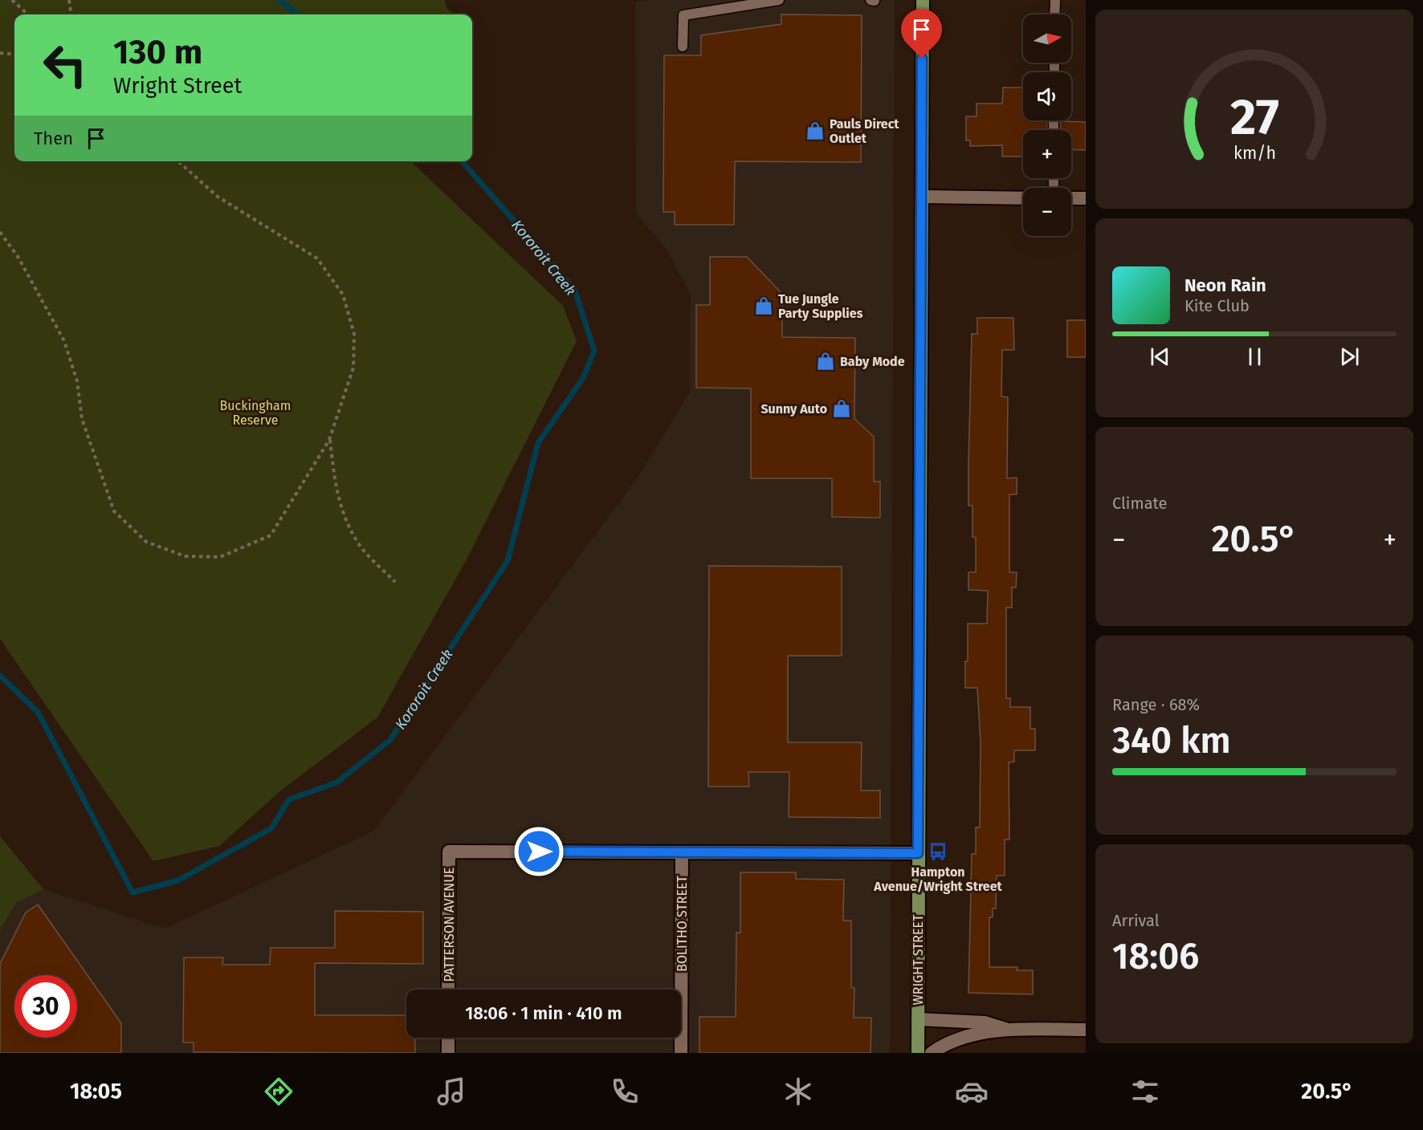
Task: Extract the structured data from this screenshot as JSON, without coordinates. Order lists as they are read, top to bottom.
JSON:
{
  "streets": {
    "main road": ["WRIGHT STREET"],
    "street": ["BOLITHO STREET", "PATTERSON AVENUE"]
  },
  "crossings": [
    ["BOLITHO STREET", "PATTERSON AVENUE"]
  ],
  "water": ["Kororoit Creek"],
  "parks": ["Buckingham Reserve"],
  "places": {
    "shop": [
      "Pauls Direct Outlet",
      "Tue Jungle Party Supplies",
      "Baby Mode",
      "Sunny Auto"
    ],
    "bus stop": ["Hampton Avenue/Wright Street"]
  },
  "north": "right",
  "page": {
    "map_buttons": ["+", "−"],
    "turn": ["130 m", "Wright Street"],
    "then": "Then",
    "song": ["Neon Rain", "Kite Club"],
    "tile": [
      "Climate",
      ["Range · 68%", "340 km"],
      ["Arrival", "18:06"]
    ],
    "heat": ["−", "20.5°", "+"],
    "limit": "30",
    "trip": "18:06 · 1 min · 410 m",
    "tabs": ["18:05", "20.5°"],
    "gauge": ["27", "km/h"]
  }
}
